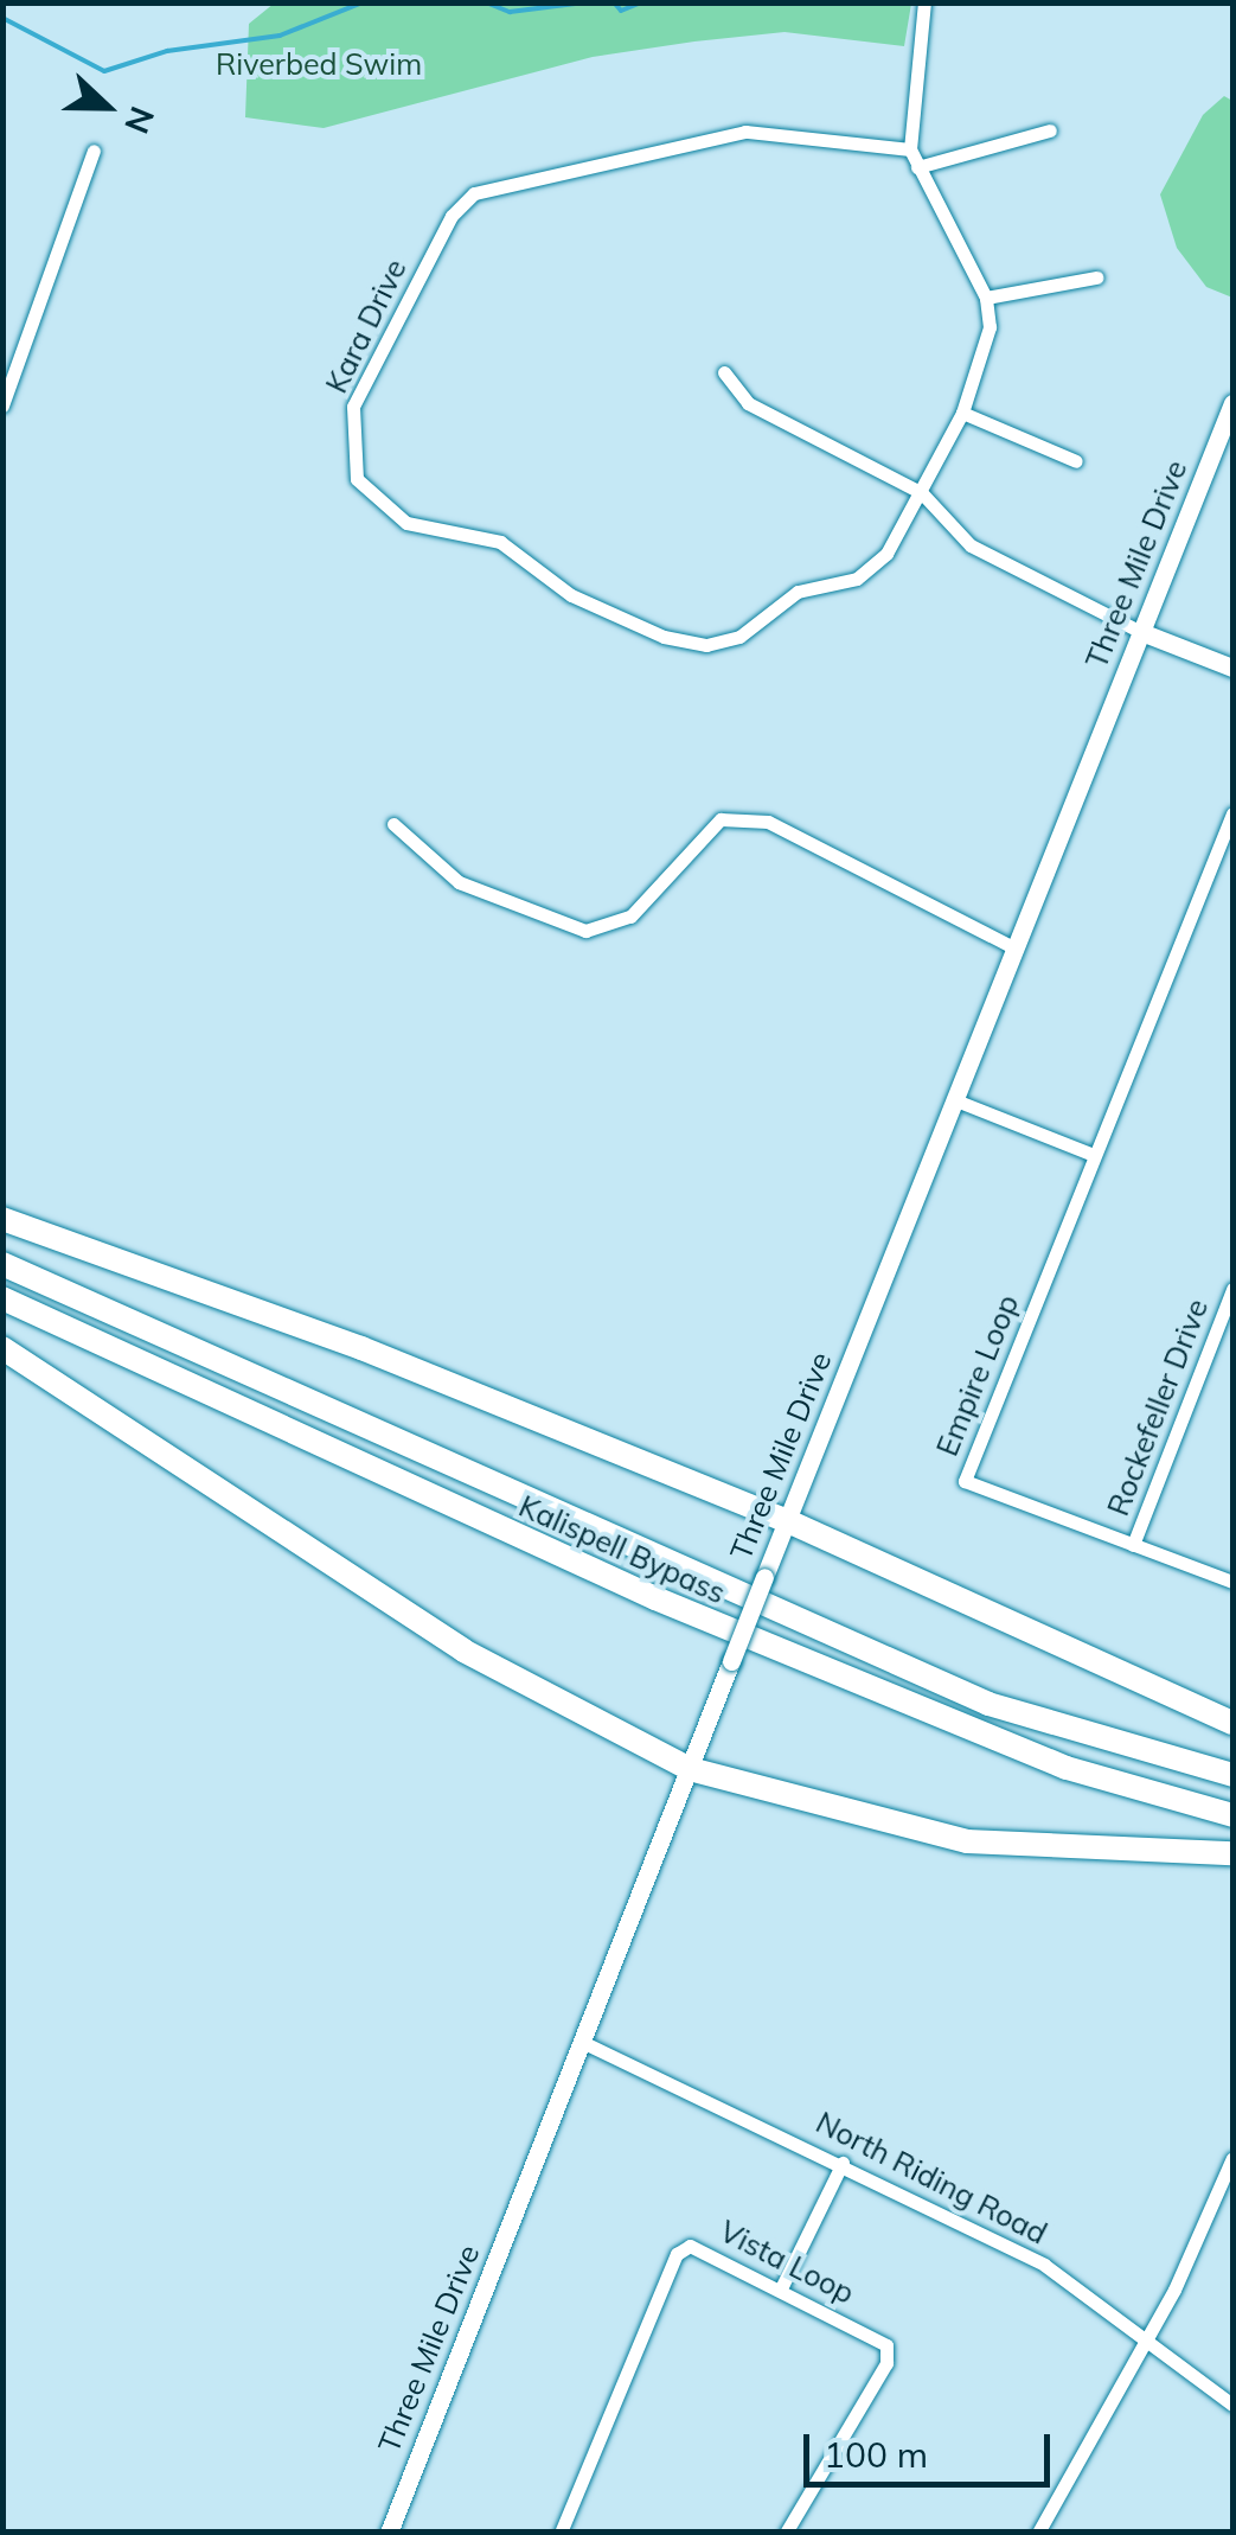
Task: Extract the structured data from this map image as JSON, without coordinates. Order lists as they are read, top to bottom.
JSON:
{
  "streets": {
    "highway": ["Kalispell Bypass"],
    "main road": ["Three Mile Drive"],
    "street": [
      "Kara Drive",
      "Empire Loop",
      "Rockefeller Drive",
      "North Riding Road",
      "Vista Loop"
    ]
  },
  "crossings": [
    ["Three Mile Drive", "North Riding Road"],
    ["Empire Loop", "Rockefeller Drive"]
  ],
  "parks": ["Riverbed Swim"],
  "scale_bar": "100 m",
  "north": "right"
}
